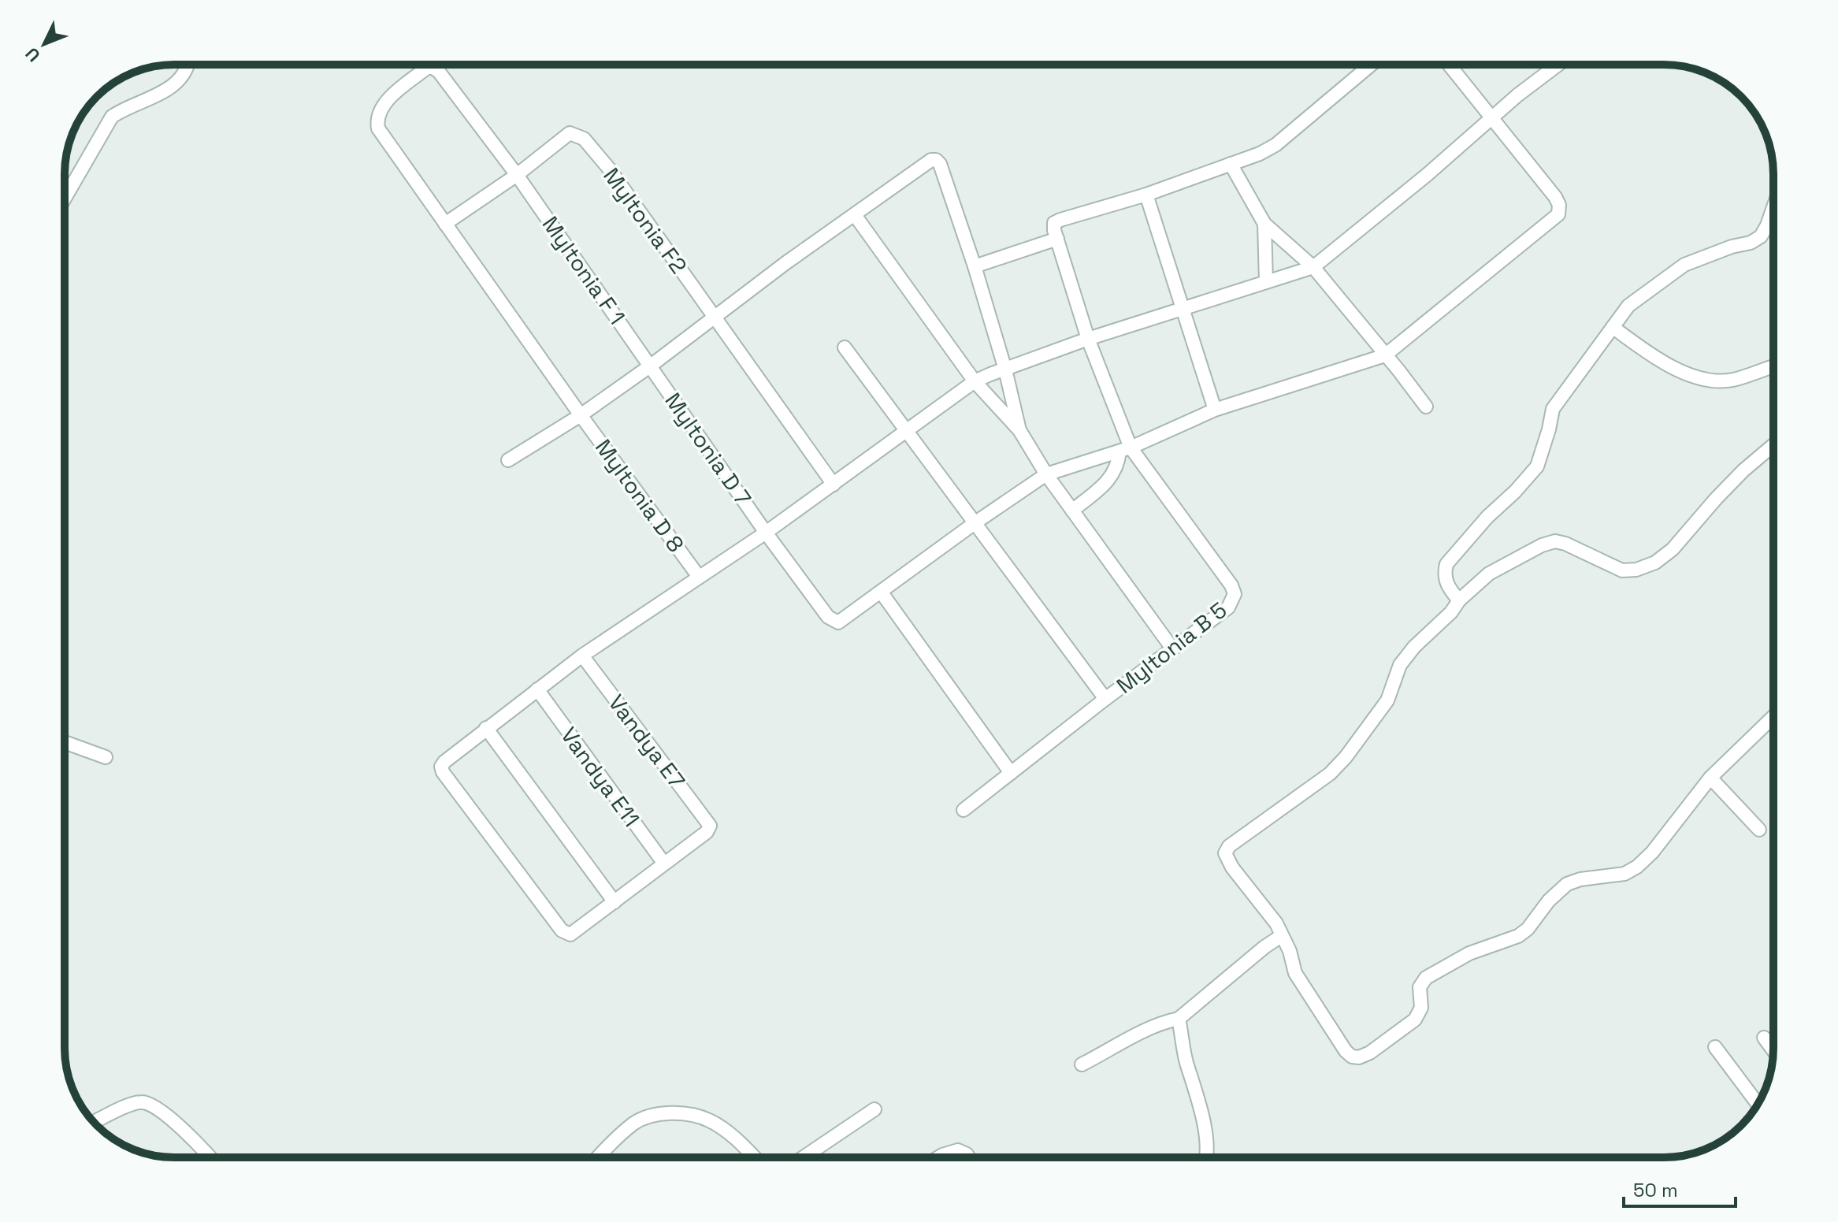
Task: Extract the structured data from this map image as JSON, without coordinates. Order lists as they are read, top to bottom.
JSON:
{
  "streets": {
    "street": [
      "Myltonia F2",
      "Myltonia F 1",
      "Myltonia D 7",
      "Myltonia D 8",
      "Myltonia B 5",
      "Vandya E7",
      "Vandya E11"
    ]
  },
  "crossings": [
    ["Myltonia F2", "Myltonia F 1"],
    ["Myltonia F 1", "Myltonia D 7"],
    ["Myltonia F 1", "Myltonia D 8"],
    ["Myltonia D 7", "Myltonia B 5"],
    ["Vandya E7", "Vandya E11"]
  ],
  "scale_bar": "50 m",
  "north": "bottom left"
}
